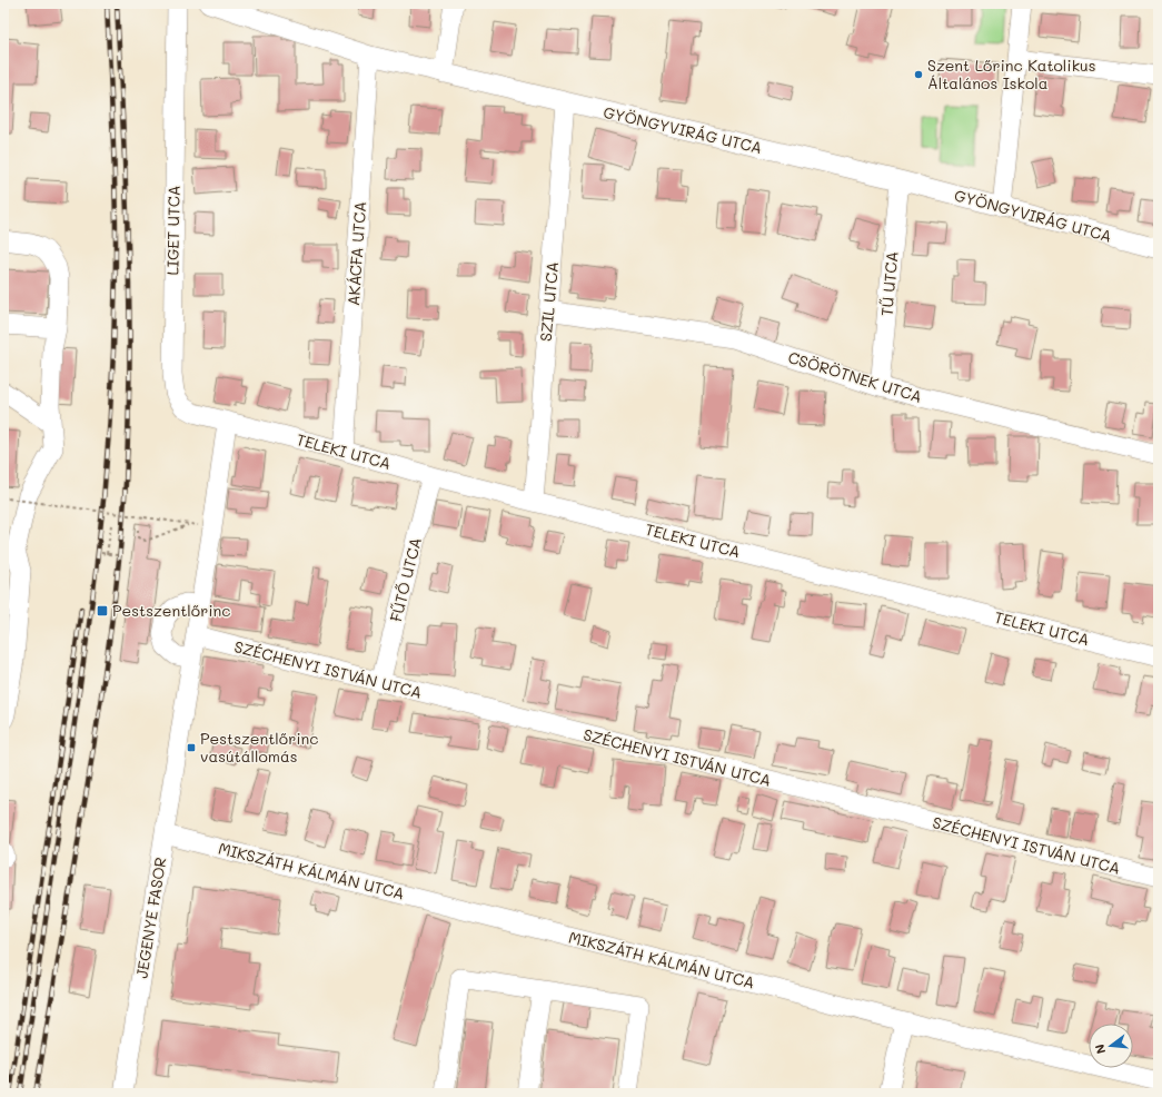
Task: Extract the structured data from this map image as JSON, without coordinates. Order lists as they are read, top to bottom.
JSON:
{
  "streets": {
    "street": [
      "GYÖNGYVIRÁG UTCA",
      "LIGET UTCA",
      "AKÁCFA UTCA",
      "TŰ UTCA",
      "SZIL UTCA",
      "CSÖRÖTNEK UTCA",
      "TELEKI UTCA",
      "FŰTŐ UTCA",
      "SZÉCHENYI ISTVÁN UTCA",
      "MIKSZÁTH KÁLMÁN UTCA",
      "JEGENYE FASOR"
    ]
  },
  "crossings": [
    ["GYÖNGYVIRÁG UTCA", "AKÁCFA UTCA"],
    ["GYÖNGYVIRÁG UTCA", "TŰ UTCA"],
    ["GYÖNGYVIRÁG UTCA", "SZIL UTCA"],
    ["LIGET UTCA", "TELEKI UTCA"],
    ["LIGET UTCA", "JEGENYE FASOR"],
    ["AKÁCFA UTCA", "TELEKI UTCA"],
    ["TŰ UTCA", "CSÖRÖTNEK UTCA"],
    ["SZIL UTCA", "CSÖRÖTNEK UTCA"],
    ["SZIL UTCA", "TELEKI UTCA"],
    ["TELEKI UTCA", "FŰTŐ UTCA"],
    ["TELEKI UTCA", "JEGENYE FASOR"],
    ["FŰTŐ UTCA", "SZÉCHENYI ISTVÁN UTCA"],
    ["SZÉCHENYI ISTVÁN UTCA", "JEGENYE FASOR"],
    ["MIKSZÁTH KÁLMÁN UTCA", "JEGENYE FASOR"]
  ],
  "places": {
    "other": ["Szent Lőrinc Katolikus Általános Iskola"],
    "transit": ["Pestszentlőrinc", "Pestszentlőrinc vasútállomás"]
  },
  "north": "left"
}
